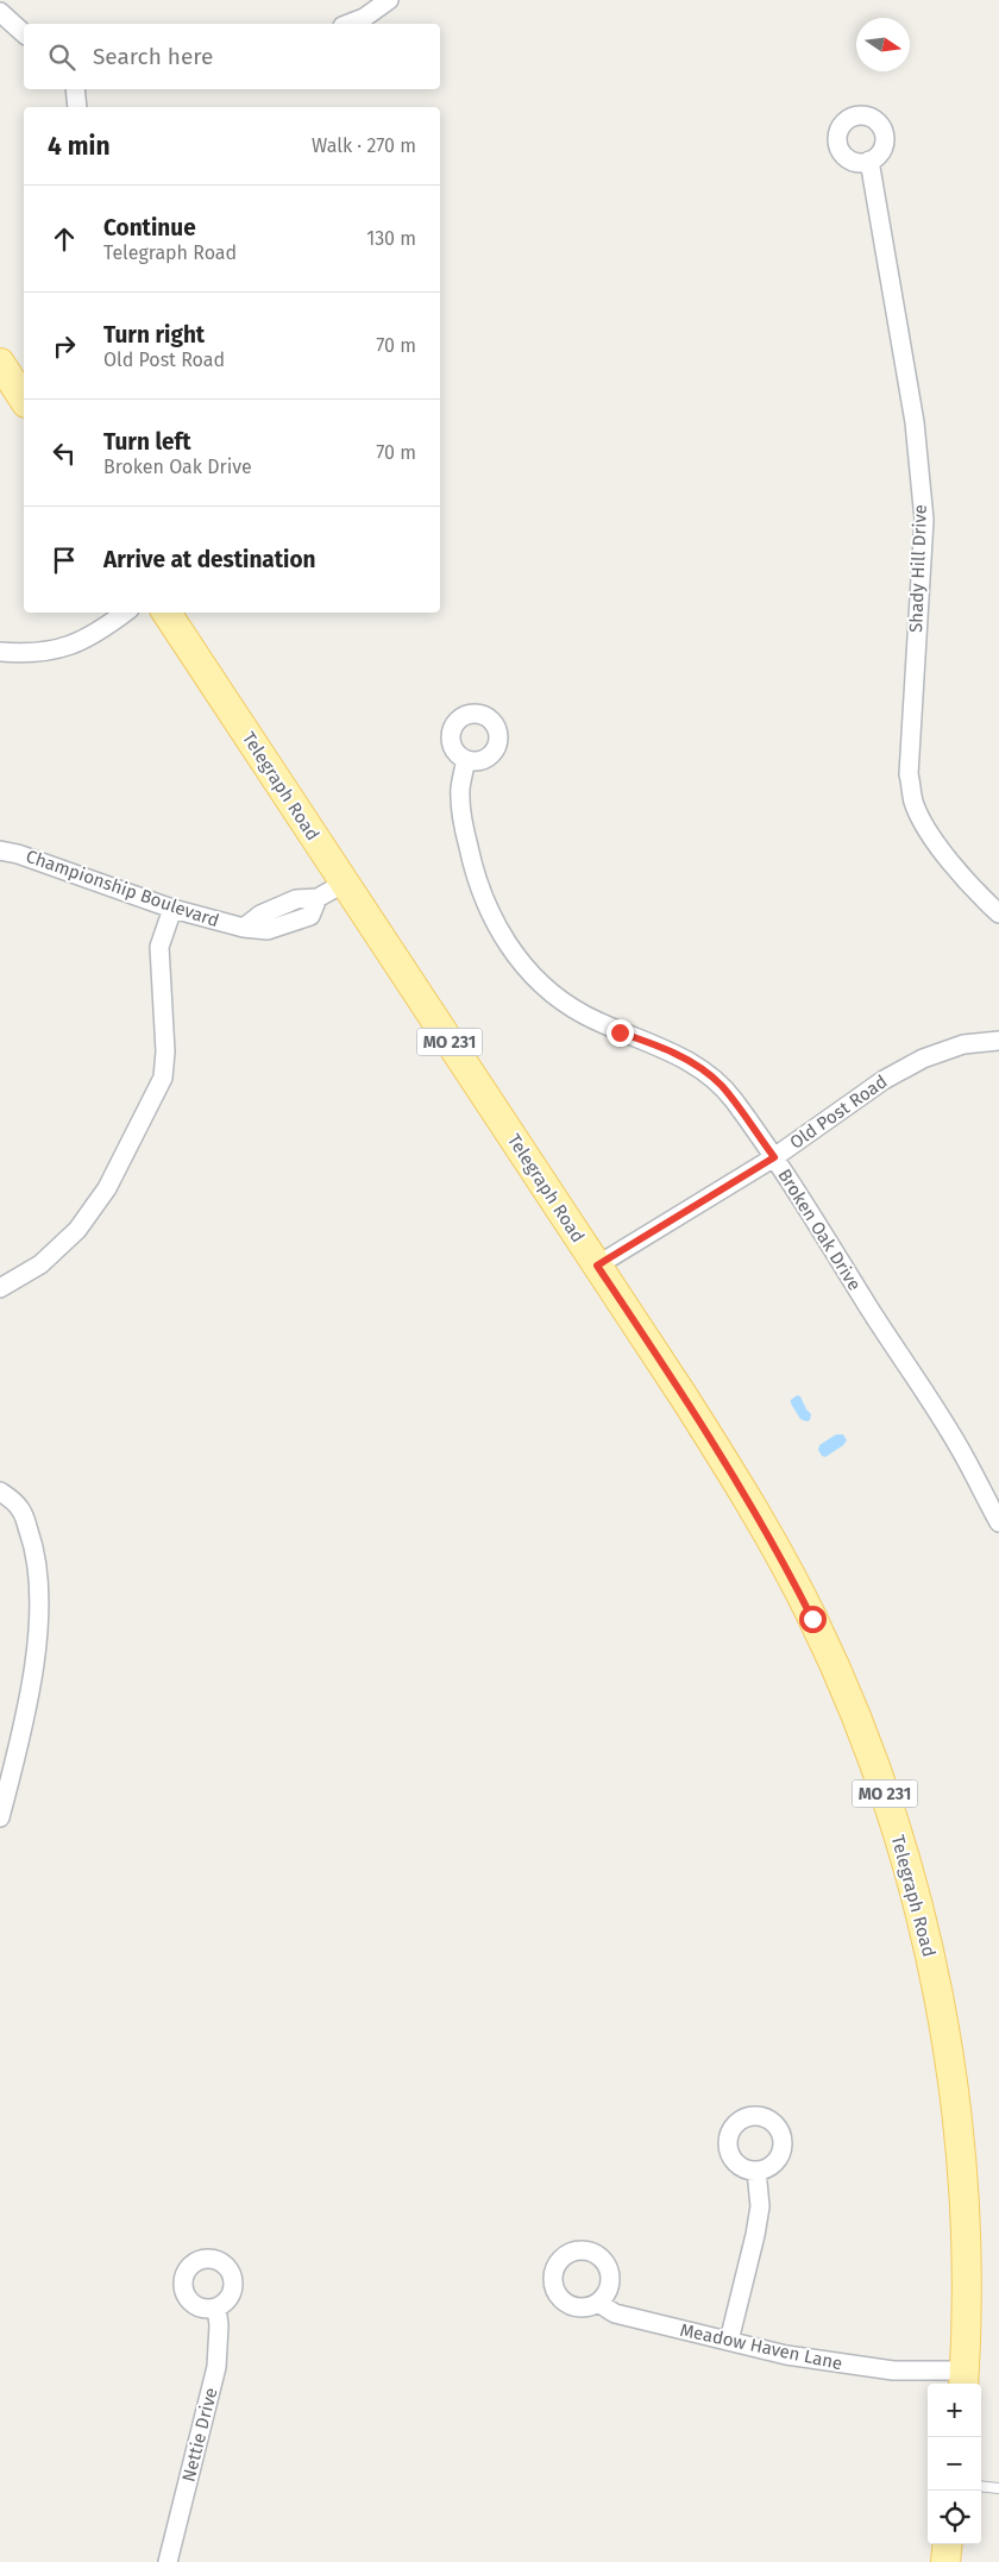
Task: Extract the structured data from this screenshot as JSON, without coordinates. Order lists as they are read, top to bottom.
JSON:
{
  "streets": {
    "main road": ["Telegraph Road", "MO 231"],
    "street": [
      "Shady Hill Drive",
      "Championship Boulevard",
      "Old Post Road",
      "Broken Oak Drive",
      "Meadow Haven Lane",
      "Nettie Drive"
    ]
  },
  "crossings": [
    ["Telegraph Road", "Championship Boulevard"],
    ["Telegraph Road", "Old Post Road"],
    ["Telegraph Road", "Meadow Haven Lane"],
    ["Old Post Road", "Broken Oak Drive"]
  ],
  "north": "right",
  "page": {
    "search": "Search here",
    "heading": ["4 min", "Walk · 270 m"],
    "list": [
      ["Continue", "Telegraph Road", "130 m"],
      ["Turn right", "Old Post Road", "70 m"],
      ["Turn left", "Broken Oak Drive", "70 m"],
      "Arrive at destination"
    ],
    "map_buttons": ["+", "−"]
  }
}
